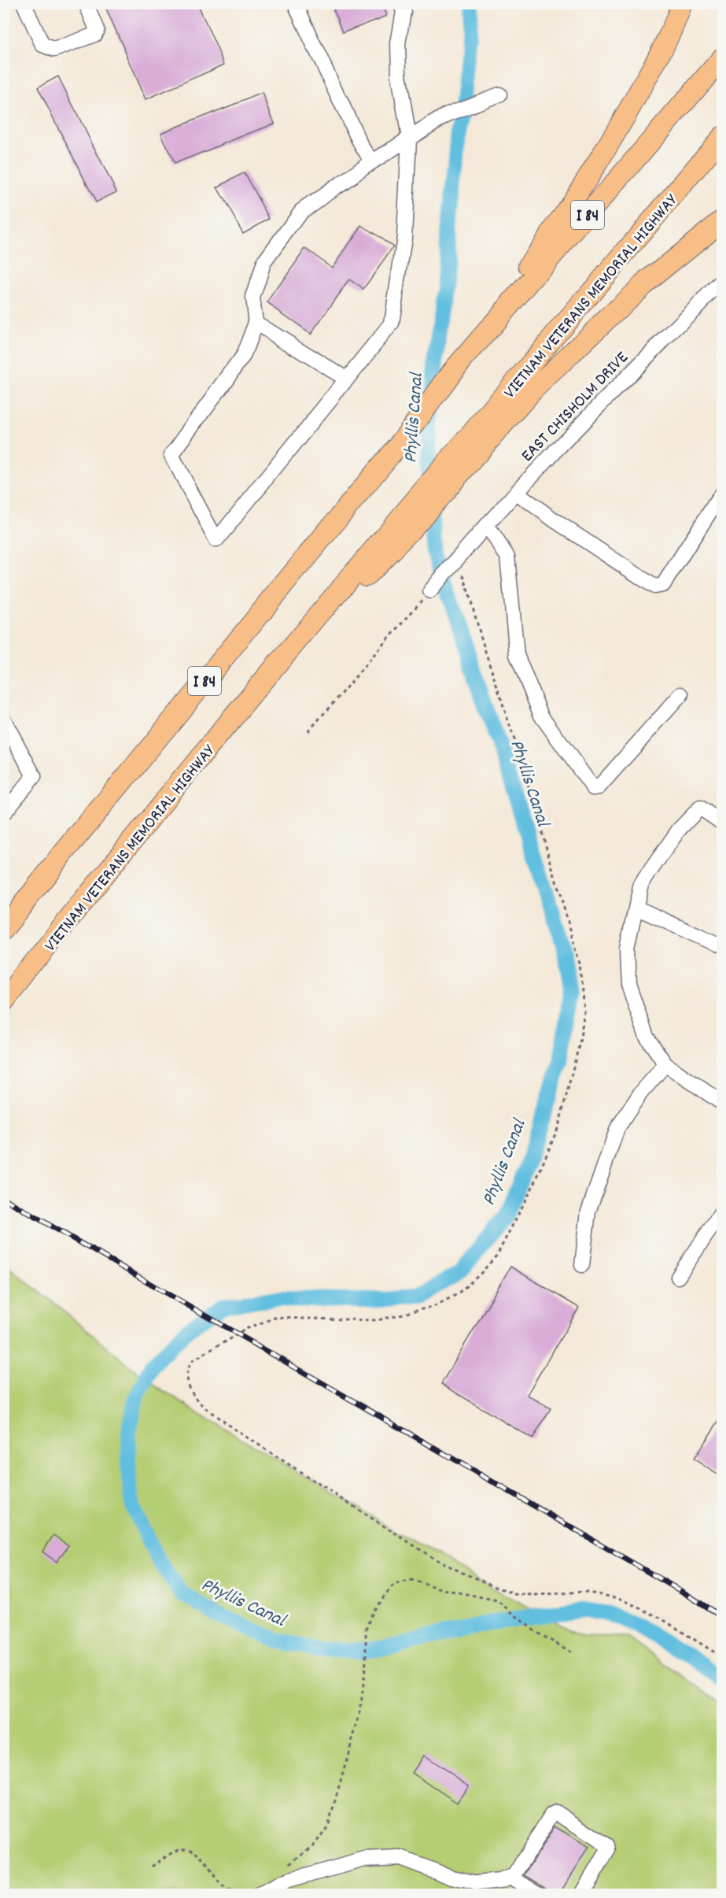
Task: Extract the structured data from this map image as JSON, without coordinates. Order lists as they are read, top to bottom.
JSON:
{
  "streets": {
    "highway": ["I 84", "VIETNAM VETERANS MEMORIAL HIGHWAY"],
    "street": ["EAST CHISHOLM DRIVE"]
  },
  "water": ["Phyllis Canal"]
}
